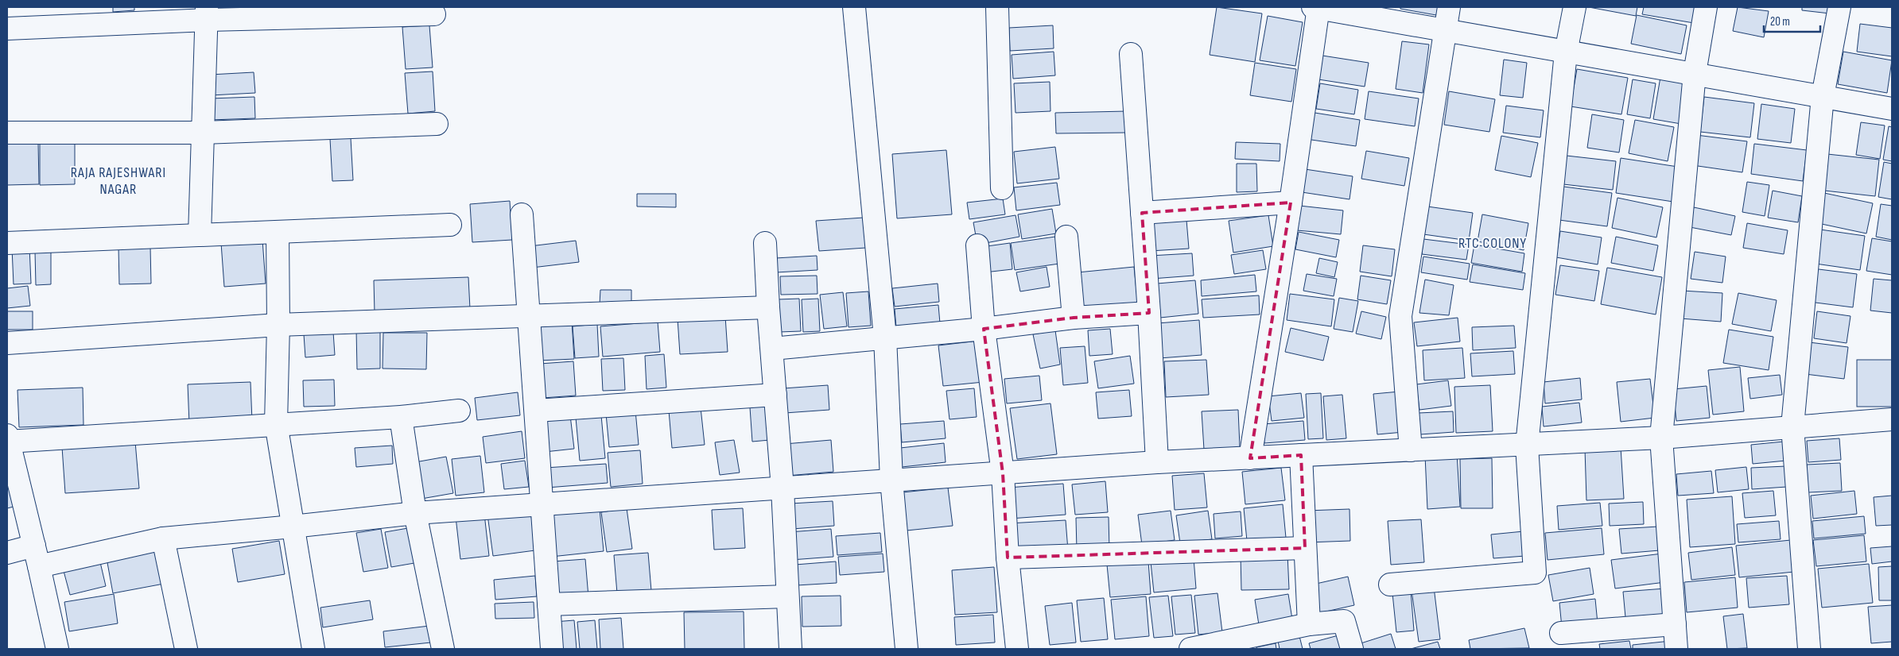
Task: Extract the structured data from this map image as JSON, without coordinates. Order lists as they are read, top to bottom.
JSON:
{
  "districts": ["RAJA RAJESHWARI NAGAR", "RTC COLONY"],
  "scale_bar": "20 m"
}
